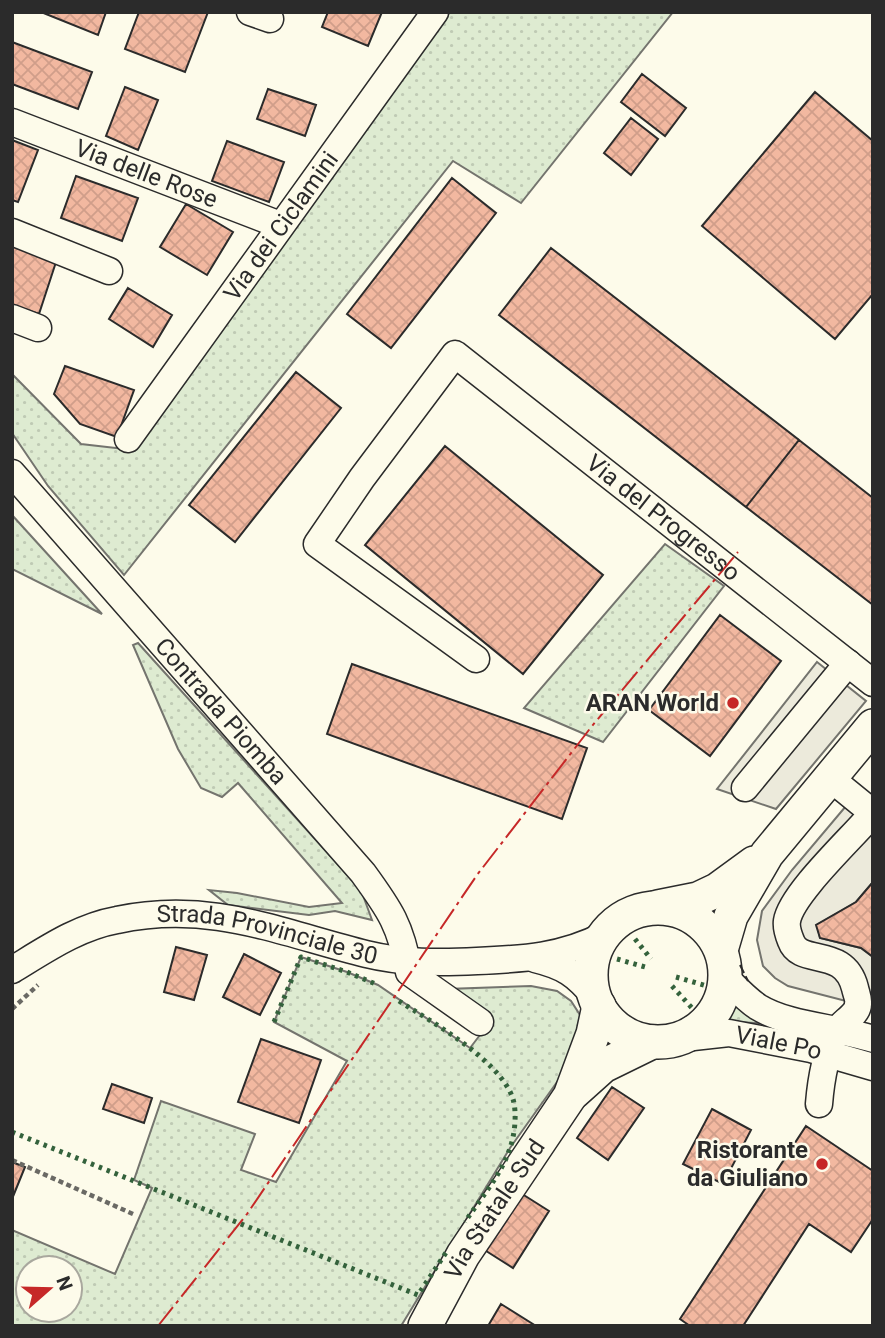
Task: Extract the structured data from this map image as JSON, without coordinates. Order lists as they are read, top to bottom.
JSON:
{
  "streets": {
    "main road": ["Via Statale Sud"],
    "street": [
      "Via delle Rose",
      "Via dei Ciclamini",
      "Via del Progresso",
      "Contrada Piomba",
      "Strada Provinciale 30",
      "Viale Po"
    ]
  },
  "crossings": [
    ["Via delle Rose", "Via dei Ciclamini"],
    ["Contrada Piomba", "Strada Provinciale 30"],
    ["Strada Provinciale 30", "Viale Po"]
  ],
  "places": ["ARAN World", "Ristorante da Giuliano"],
  "north": "right"
}
